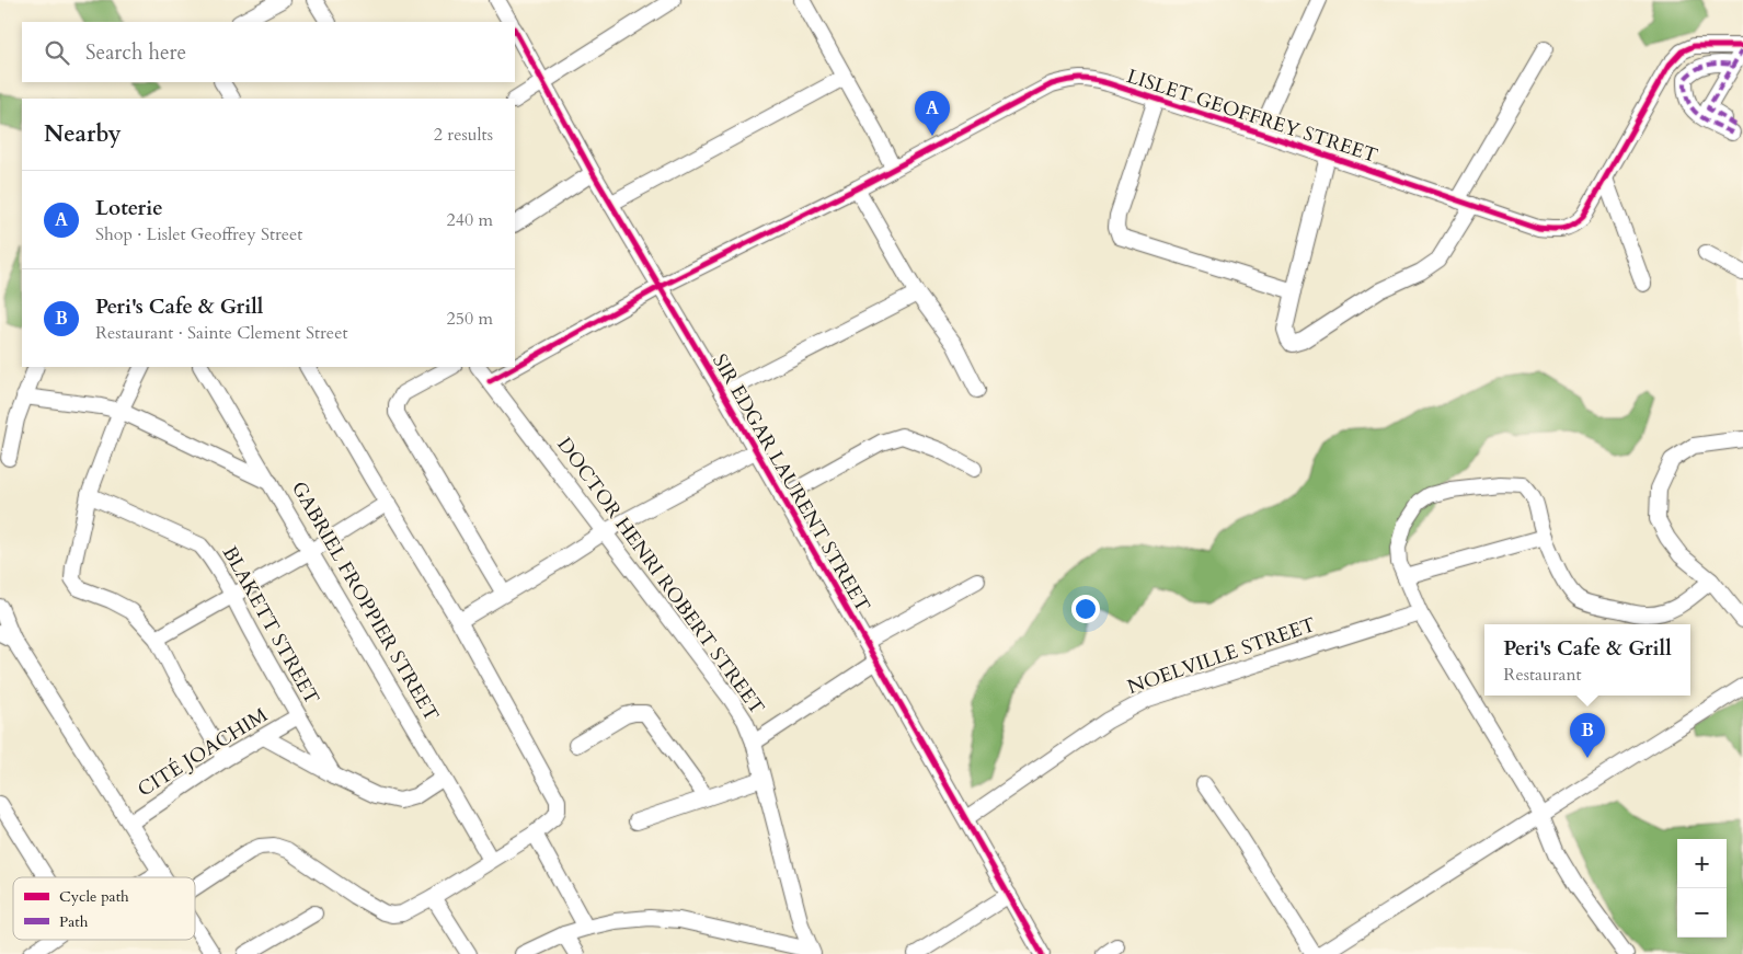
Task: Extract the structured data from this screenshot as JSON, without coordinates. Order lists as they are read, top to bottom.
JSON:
{
  "streets": {
    "street": [
      "LISLET GEOFFREY STREET",
      "SIR EDGAR LAURENT STREET",
      "DOCTOR HENRI ROBERT STREET",
      "GABRIEL FROPPIER STREET",
      "BLAKETT STREET",
      "NOELVILLE STREET",
      "CITÉ JOACHIM"
    ]
  },
  "crossings": [
    ["LISLET GEOFFREY STREET", "SIR EDGAR LAURENT STREET"],
    ["LISLET GEOFFREY STREET", "DOCTOR HENRI ROBERT STREET"],
    ["SIR EDGAR LAURENT STREET", "NOELVILLE STREET"],
    ["BLAKETT STREET", "CITÉ JOACHIM"]
  ],
  "legend": ["Cycle path", "Path"],
  "page": {
    "search": "Search here",
    "pins": ["A", "B"],
    "heading": ["Nearby", "2 results"],
    "list": [
      {
        "mark": "A",
        "name": "Loterie",
        "note": "Shop · Lislet Geoffrey Street",
        "value": "240 m"
      },
      {
        "mark": "B",
        "name": "Peri's Cafe & Grill",
        "note": "Restaurant · Sainte Clement Street",
        "value": "250 m"
      }
    ],
    "popup": ["Peri's Cafe & Grill", "Restaurant"],
    "map_buttons": ["+", "−"]
  }
}
